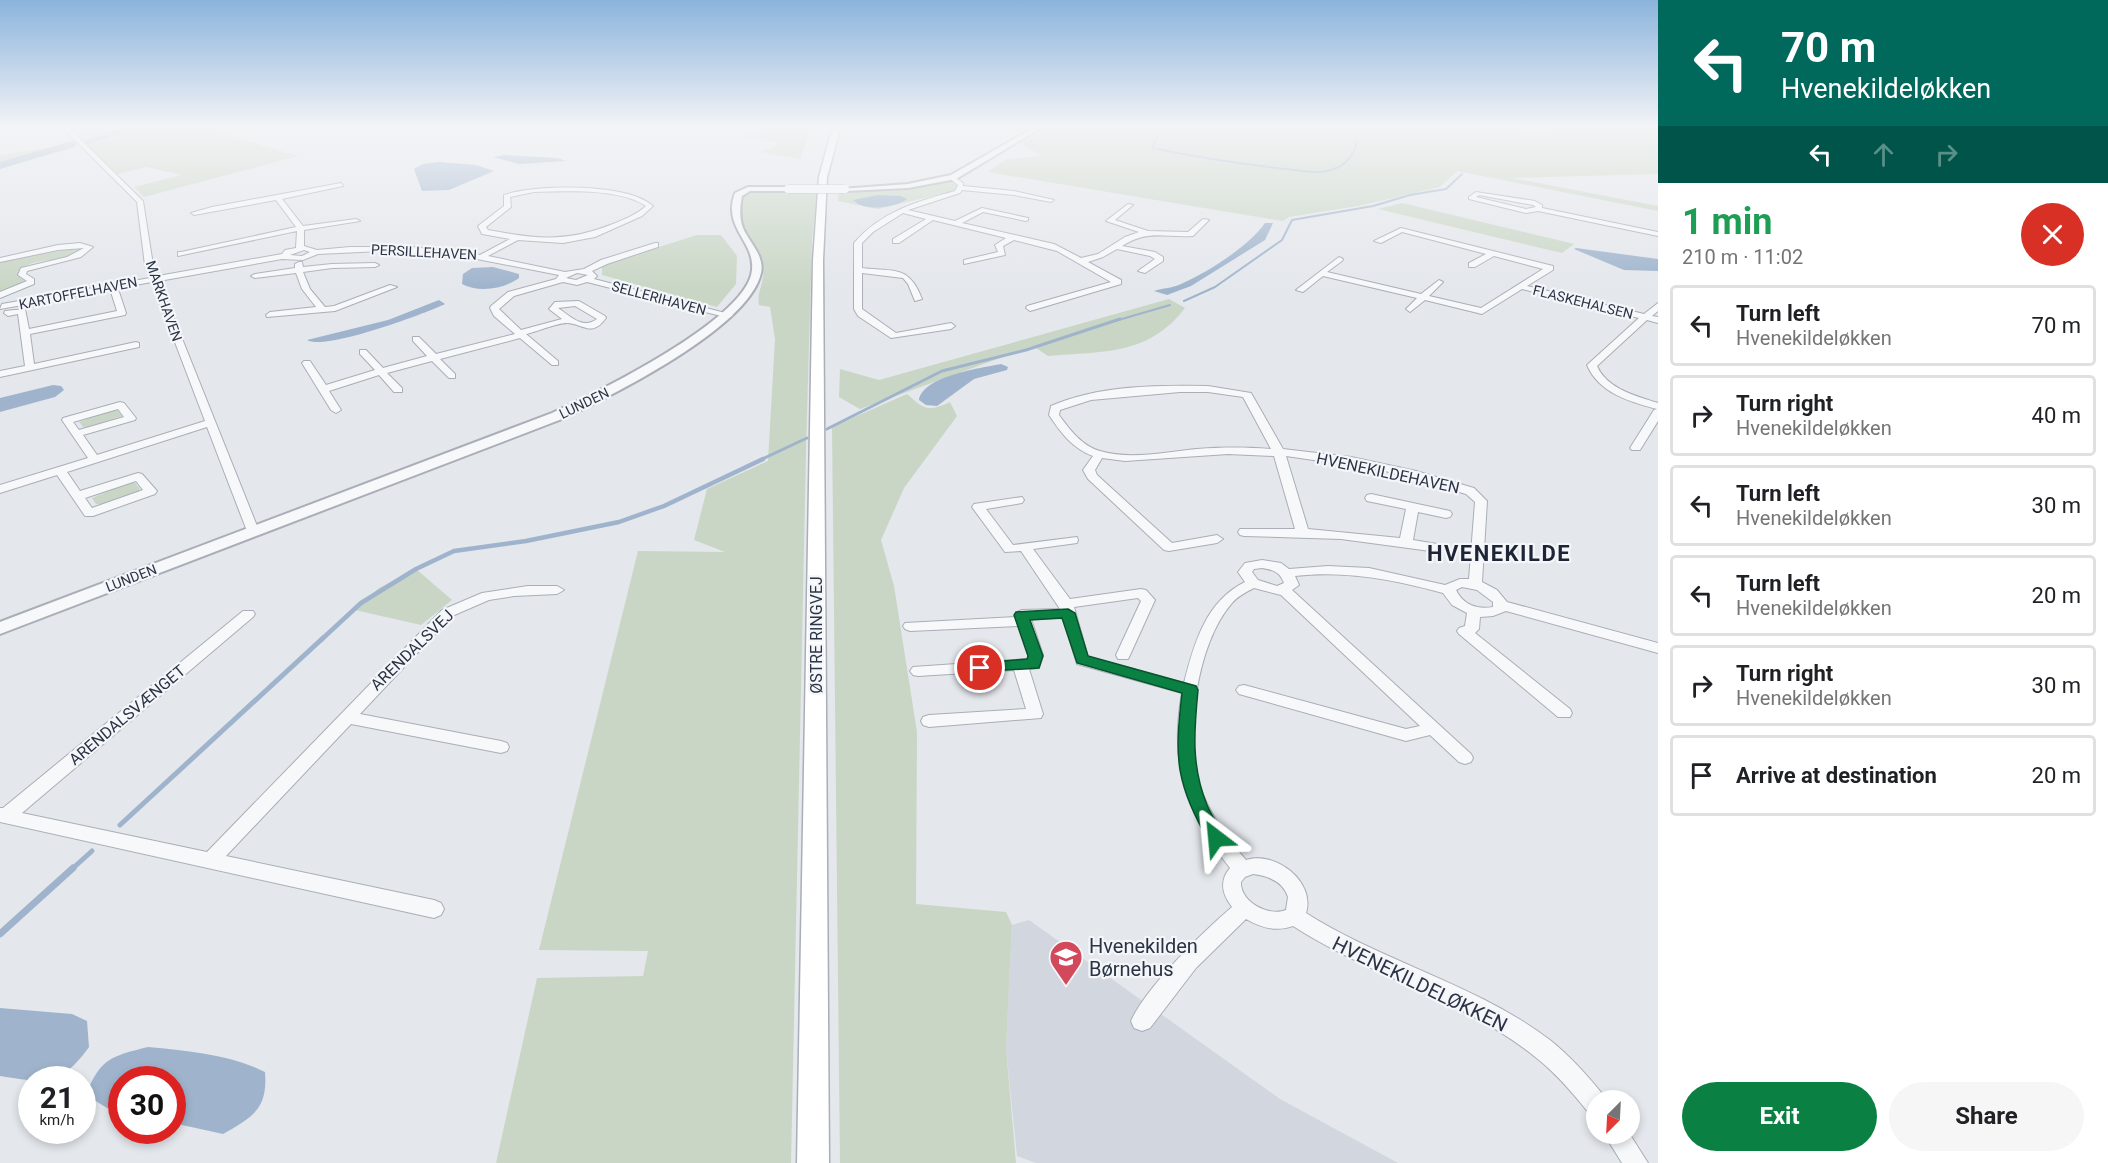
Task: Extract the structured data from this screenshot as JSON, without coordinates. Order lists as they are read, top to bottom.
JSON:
{
  "streets": {
    "main road": ["ØSTRE RINGVEJ"],
    "street": [
      "PERSILLEHAVEN",
      "KARTOFFELHAVEN",
      "SELLERIHAVEN",
      "MARKHAVEN",
      "FLASKEHALSEN",
      "LUNDEN",
      "HVENEKILDEHAVEN",
      "ARENDALSVEJ",
      "ARENDALSVÆNGET",
      "HVENEKILDELØKKEN"
    ]
  },
  "crossings": [
    ["KARTOFFELHAVEN", "MARKHAVEN"],
    ["SELLERIHAVEN", "LUNDEN"],
    ["MARKHAVEN", "LUNDEN"]
  ],
  "districts": ["HVENEKILDE"],
  "places": {
    "school or university": ["Hvenekilden Børnehus"]
  },
  "north": "bottom left",
  "page": {
    "turn": ["70 m", "Hvenekildeløkken"],
    "heading": ["1 min", "210 m · 11:02"],
    "list": [
      {
        "name": "Turn left",
        "note": "Hvenekildeløkken",
        "value": "70 m"
      },
      {
        "name": "Turn right",
        "note": "Hvenekildeløkken",
        "value": "40 m"
      },
      {
        "name": "Turn left",
        "note": "Hvenekildeløkken",
        "value": "30 m"
      },
      {
        "name": "Turn left",
        "note": "Hvenekildeløkken",
        "value": "20 m"
      },
      {
        "name": "Turn right",
        "note": "Hvenekildeløkken",
        "value": "30 m"
      },
      {
        "name": "Arrive at destination",
        "value": "20 m"
      }
    ],
    "speed": "21 km/h",
    "limit": "30",
    "buttons": ["Exit", "Share"]
  }
}
